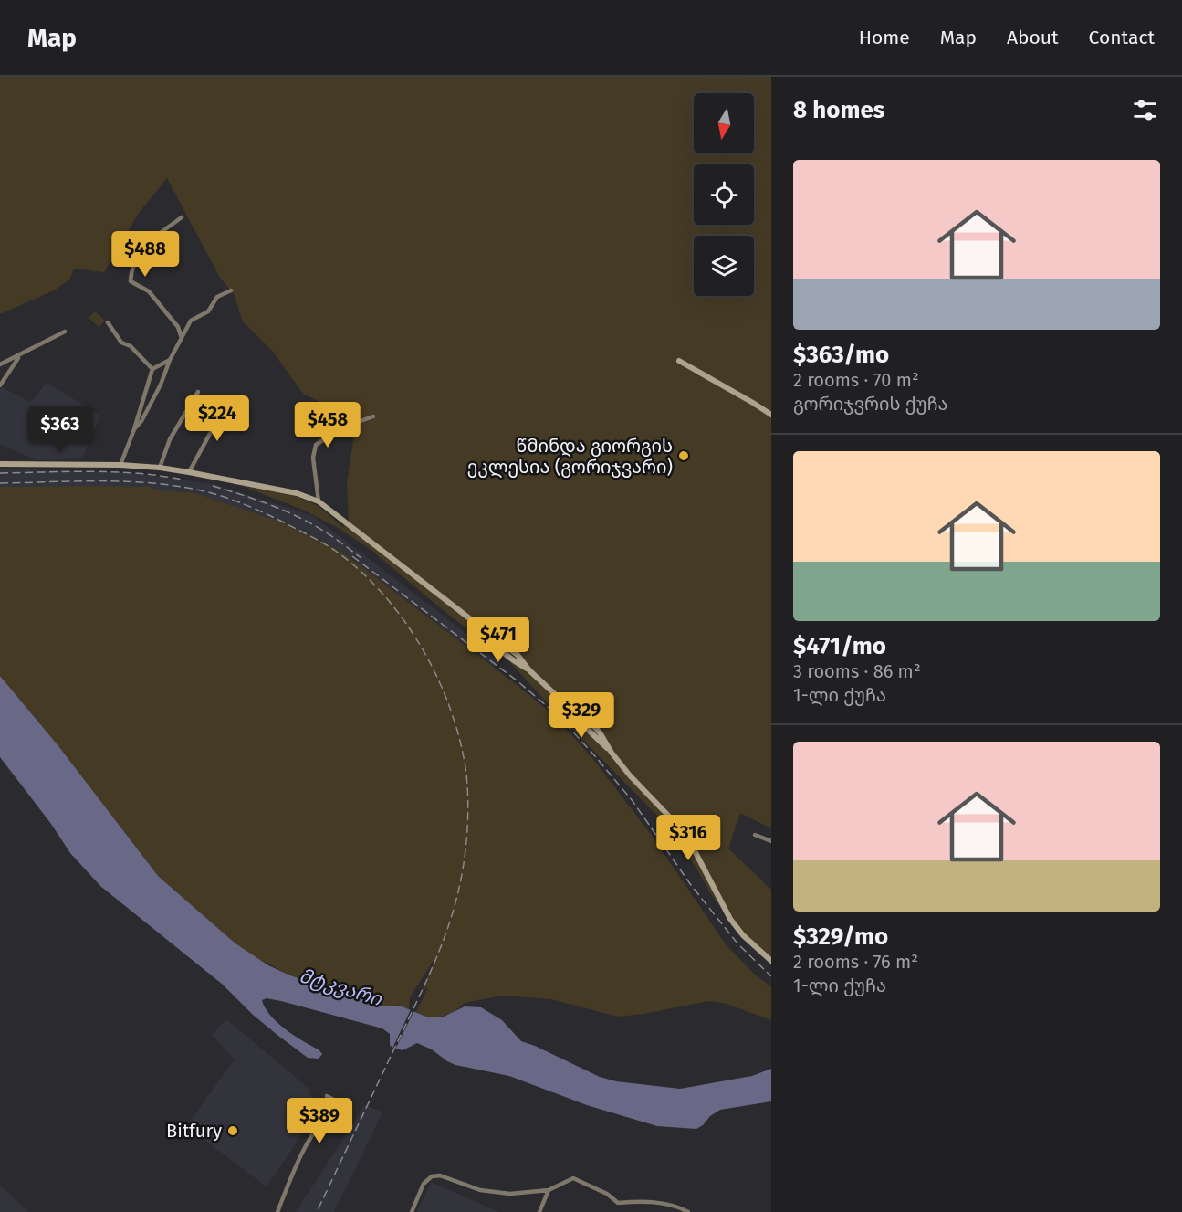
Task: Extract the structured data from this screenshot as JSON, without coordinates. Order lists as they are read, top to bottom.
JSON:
{
  "water": ["მტკვარი"],
  "places": ["წმინდა გიორგის ეკლესია (გორიჯვარი)", "Bitfury"],
  "north": "bottom",
  "page": {
    "header": "Map",
    "nav": [
      "Home",
      "Map",
      "About",
      "Contact"
    ],
    "heading": "8 homes",
    "list": [
      {
        "name": "$363/mo",
        "note": "2 rooms · 70 m² · გორიჯვრის ქუჩა"
      },
      {
        "name": "$471/mo",
        "note": "3 rooms · 86 m² · 1-ლი ქუჩა"
      },
      {
        "name": "$329/mo",
        "note": "2 rooms · 76 m² · 1-ლი ქუჩა"
      }
    ],
    "price": [
      "$488",
      "$224",
      "$458",
      "$363",
      "$471",
      "$329",
      "$316",
      "$389"
    ]
  }
}
